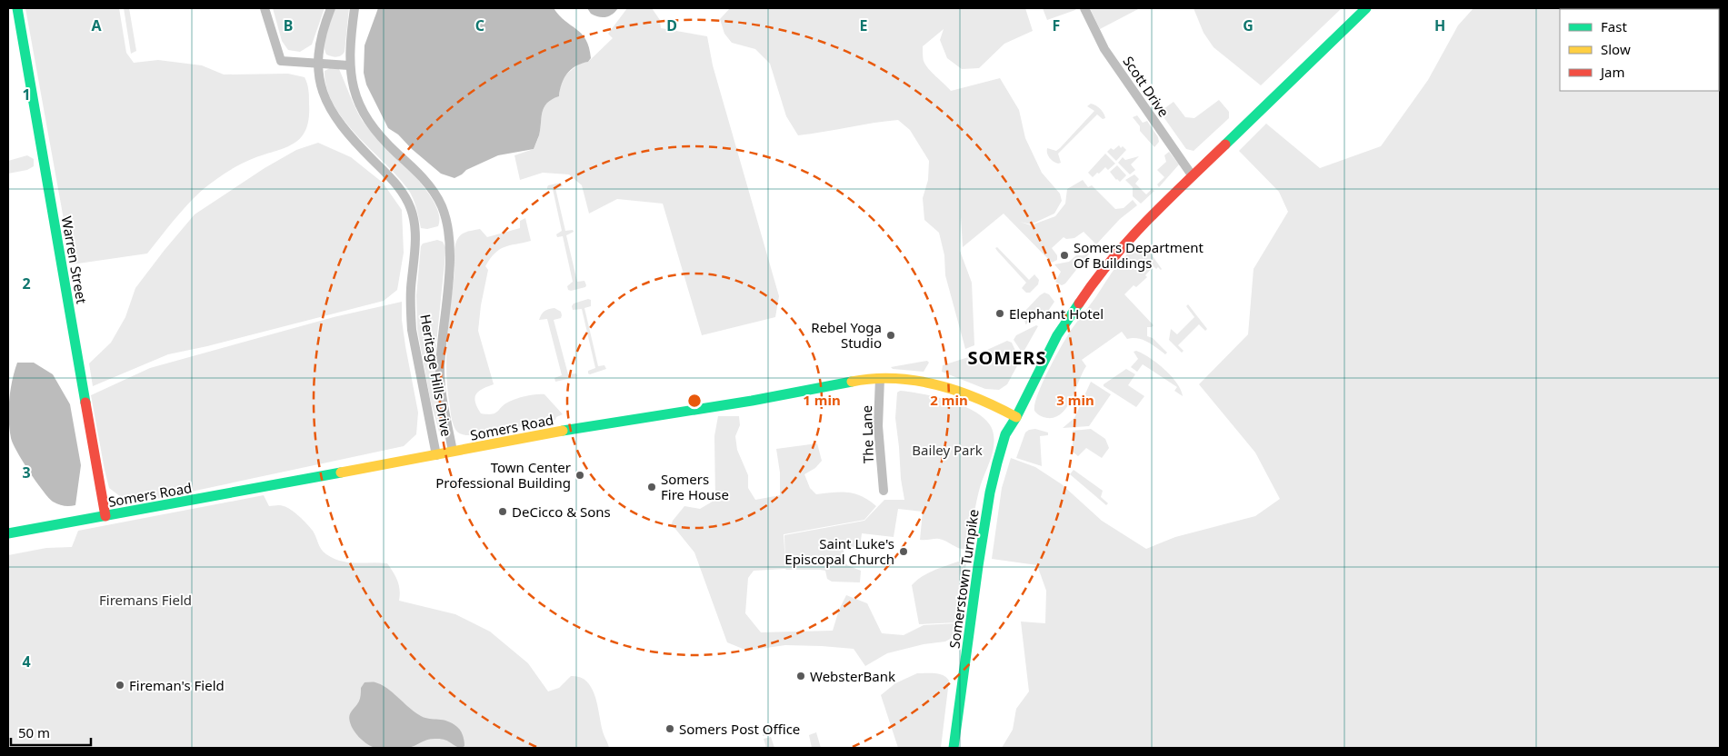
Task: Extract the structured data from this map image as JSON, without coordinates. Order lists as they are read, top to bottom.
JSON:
{
  "streets": {
    "main road": ["Warren Street", "Somers Road", "Somerstown Turnpike"],
    "street": ["Scott Drive", "Heritage Hills Drive", "The Lane"]
  },
  "crossings": [
    ["Scott Drive", "Somerstown Turnpike"],
    ["Warren Street", "Somers Road"],
    ["Heritage Hills Drive", "Somers Road"],
    ["Somers Road", "The Lane"],
    ["Somers Road", "Somerstown Turnpike"]
  ],
  "districts": ["SOMERS"],
  "parks": ["Bailey Park", "Firemans Field"],
  "places": [
    "Somers Department Of Buildings",
    "Elephant Hotel",
    "Rebel Yoga Studio",
    "Town Center Professional Building",
    "Somers Fire House",
    "DeCicco & Sons",
    "Saint Luke's Episcopal Church",
    "WebsterBank",
    "Fireman's Field",
    "Somers Post Office"
  ],
  "legend": ["Fast", "Slow", "Jam"],
  "scale_bar": "50 m",
  "grid": {
    "columns": [
      "A",
      "B",
      "C",
      "D",
      "E",
      "F",
      "G",
      "H"
    ],
    "rows": [
      "1",
      "2",
      "3",
      "4"
    ]
  },
  "rings": ["1 min", "2 min", "3 min"]
}
